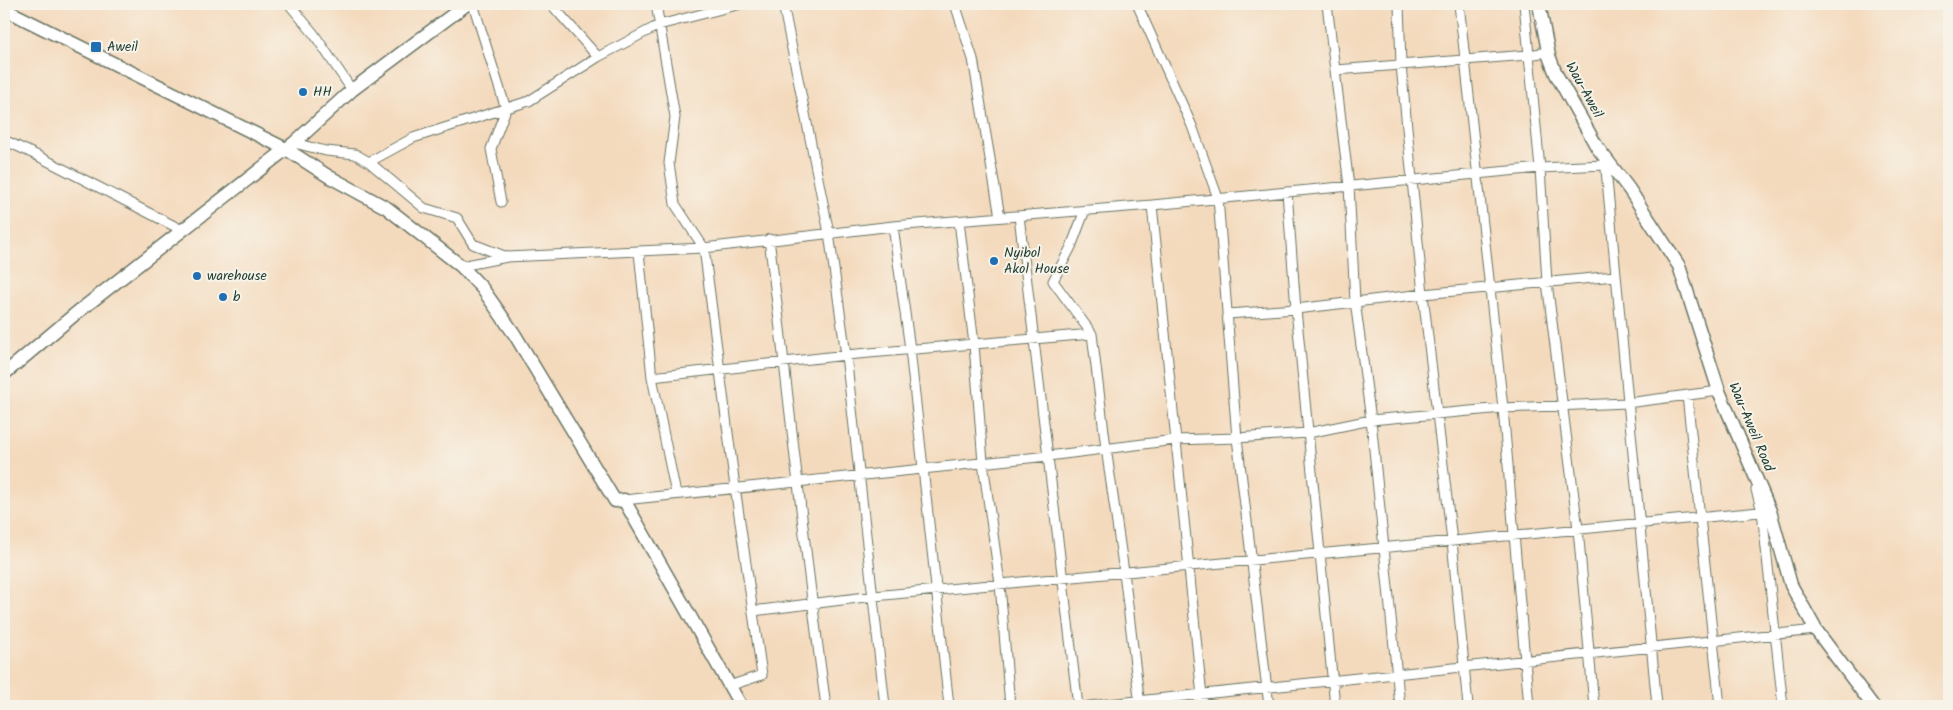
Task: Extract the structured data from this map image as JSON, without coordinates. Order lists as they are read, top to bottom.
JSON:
{
  "streets": {
    "street": ["Wau-Aweil", "Wau-Aweil Road"]
  },
  "crossings": [
    ["Wau-Aweil", "Wau-Aweil Road"]
  ],
  "places": {
    "transit": ["Aweil"],
    "other": [
      "HH",
      "Nyibol Akol House",
      "warehouse",
      "b"
    ]
  }
}
